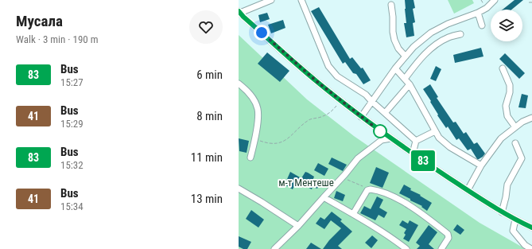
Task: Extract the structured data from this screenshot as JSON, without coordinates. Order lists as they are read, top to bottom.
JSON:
{
  "parks": ["м-т Ментeше"],
  "lines": ["bus line 83"],
  "page": {
    "heading": ["Мусала", "Walk · 3 min · 190 m"],
    "on_map": "83",
    "list": [
      {
        "mark": "83",
        "name": "Bus",
        "note": "15:27",
        "value": "6 min"
      },
      {
        "mark": "41",
        "name": "Bus",
        "note": "15:29",
        "value": "8 min"
      },
      {
        "mark": "83",
        "name": "Bus",
        "note": "15:32",
        "value": "11 min"
      },
      {
        "mark": "41",
        "name": "Bus",
        "note": "15:34",
        "value": "13 min"
      }
    ]
  }
}
